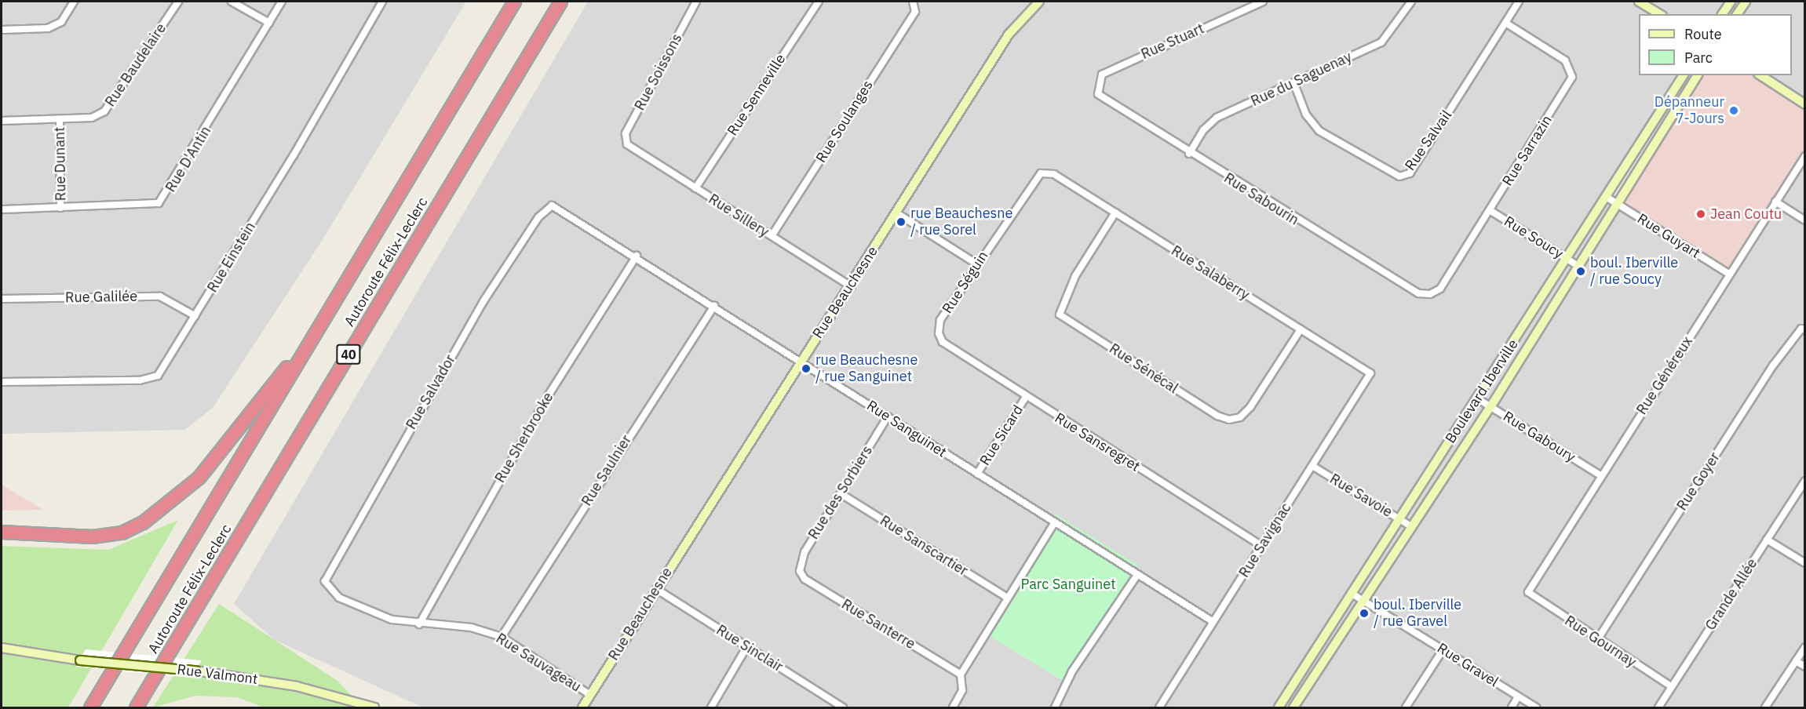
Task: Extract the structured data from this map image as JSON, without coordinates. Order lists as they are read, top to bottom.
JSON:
{
  "streets": {
    "highway": ["Autoroute Félix-Leclerc", "40"],
    "street": [
      "Rue Stuart",
      "Rue Baudelaire",
      "Rue Soissons",
      "Rue du Saguenay",
      "Rue Senneville",
      "Rue Soulanges",
      "Rue Salvail",
      "Rue Sarrazin",
      "Rue D'Antin",
      "Rue Dunant",
      "Rue Sabourin",
      "Rue Sillery",
      "Rue Guyart",
      "Rue Soucy",
      "Rue Einstein",
      "Rue Salaberry",
      "Rue Séguin",
      "Rue Beauchesne",
      "Rue Galilée",
      "Rue Sénécal",
      "Rue Généreux",
      "Boulevard Iberville",
      "Rue Salvador",
      "Rue Sanguinet",
      "Rue Sicard",
      "Rue Gaboury",
      "Rue Sherbrooke",
      "Rue Sansregret",
      "Rue Saulnier",
      "Rue Goyer",
      "Rue des Sorbiers",
      "Rue Savoie",
      "Rue Savignac",
      "Rue Sanscartier",
      "Grande Allée",
      "Rue Santerre",
      "Rue Gournay",
      "Rue Sinclair",
      "Rue Sauvageau",
      "Rue Gravel",
      "Rue Valmont"
    ]
  },
  "crossings": [
    ["Rue Stuart", "Rue Sabourin"],
    ["Rue Baudelaire", "Rue Dunant"],
    ["Rue Soissons", "Rue Sillery"],
    ["Rue du Saguenay", "Rue Salvail"],
    ["Rue du Saguenay", "Rue Sabourin"],
    ["Rue Senneville", "Rue Sillery"],
    ["Rue Soulanges", "Rue Sillery"],
    ["Rue Salvail", "Rue Sarrazin"],
    ["Rue Sarrazin", "Rue Sabourin"],
    ["Rue Sarrazin", "Rue Soucy"],
    ["Rue D'Antin", "Rue Dunant"],
    ["Rue Sillery", "Rue Beauchesne"],
    ["Rue Guyart", "Rue Généreux"],
    ["Rue Guyart", "Boulevard Iberville"],
    ["Rue Soucy", "Boulevard Iberville"],
    ["Rue Einstein", "Rue Galilée"],
    ["Rue Salaberry", "Rue Séguin"],
    ["Rue Salaberry", "Rue Sénécal"],
    ["Rue Salaberry", "Rue Savignac"],
    ["Rue Séguin", "Rue Sansregret"],
    ["Rue Beauchesne", "Rue Sanguinet"],
    ["Rue Beauchesne", "Rue Sinclair"],
    ["Rue Beauchesne", "Rue Sauvageau"],
    ["Rue Généreux", "Rue Gaboury"],
    ["Rue Généreux", "Rue Gournay"],
    ["Boulevard Iberville", "Rue Gaboury"],
    ["Boulevard Iberville", "Rue Savoie"],
    ["Boulevard Iberville", "Rue Gravel"],
    ["Rue Salvador", "Rue Sanguinet"],
    ["Rue Salvador", "Rue Sauvageau"],
    ["Rue Sanguinet", "Rue Sicard"],
    ["Rue Sanguinet", "Rue Sherbrooke"],
    ["Rue Sanguinet", "Rue Saulnier"],
    ["Rue Sanguinet", "Rue des Sorbiers"],
    ["Rue Sanguinet", "Rue Savignac"],
    ["Rue Sicard", "Rue Sansregret"],
    ["Rue Sherbrooke", "Rue Sauvageau"],
    ["Rue Sansregret", "Rue Savignac"],
    ["Rue Saulnier", "Rue Sauvageau"],
    ["Rue Goyer", "Rue Gournay"],
    ["Rue des Sorbiers", "Rue Sanscartier"],
    ["Rue des Sorbiers", "Rue Santerre"],
    ["Rue Savoie", "Rue Savignac"],
    ["Grande Allée", "Rue Gournay"]
  ],
  "parks": ["Parc Sanguinet"],
  "places": [
    "Dépanneur 7-Jours",
    "Jean Coutu",
    "rue Beauchesne / rue Sorel",
    "boul. Iberville / rue Soucy",
    "rue Beauchesne / rue Sanguinet",
    "boul. Iberville / rue Gravel"
  ],
  "legend": ["Route", "Parc"]
}
